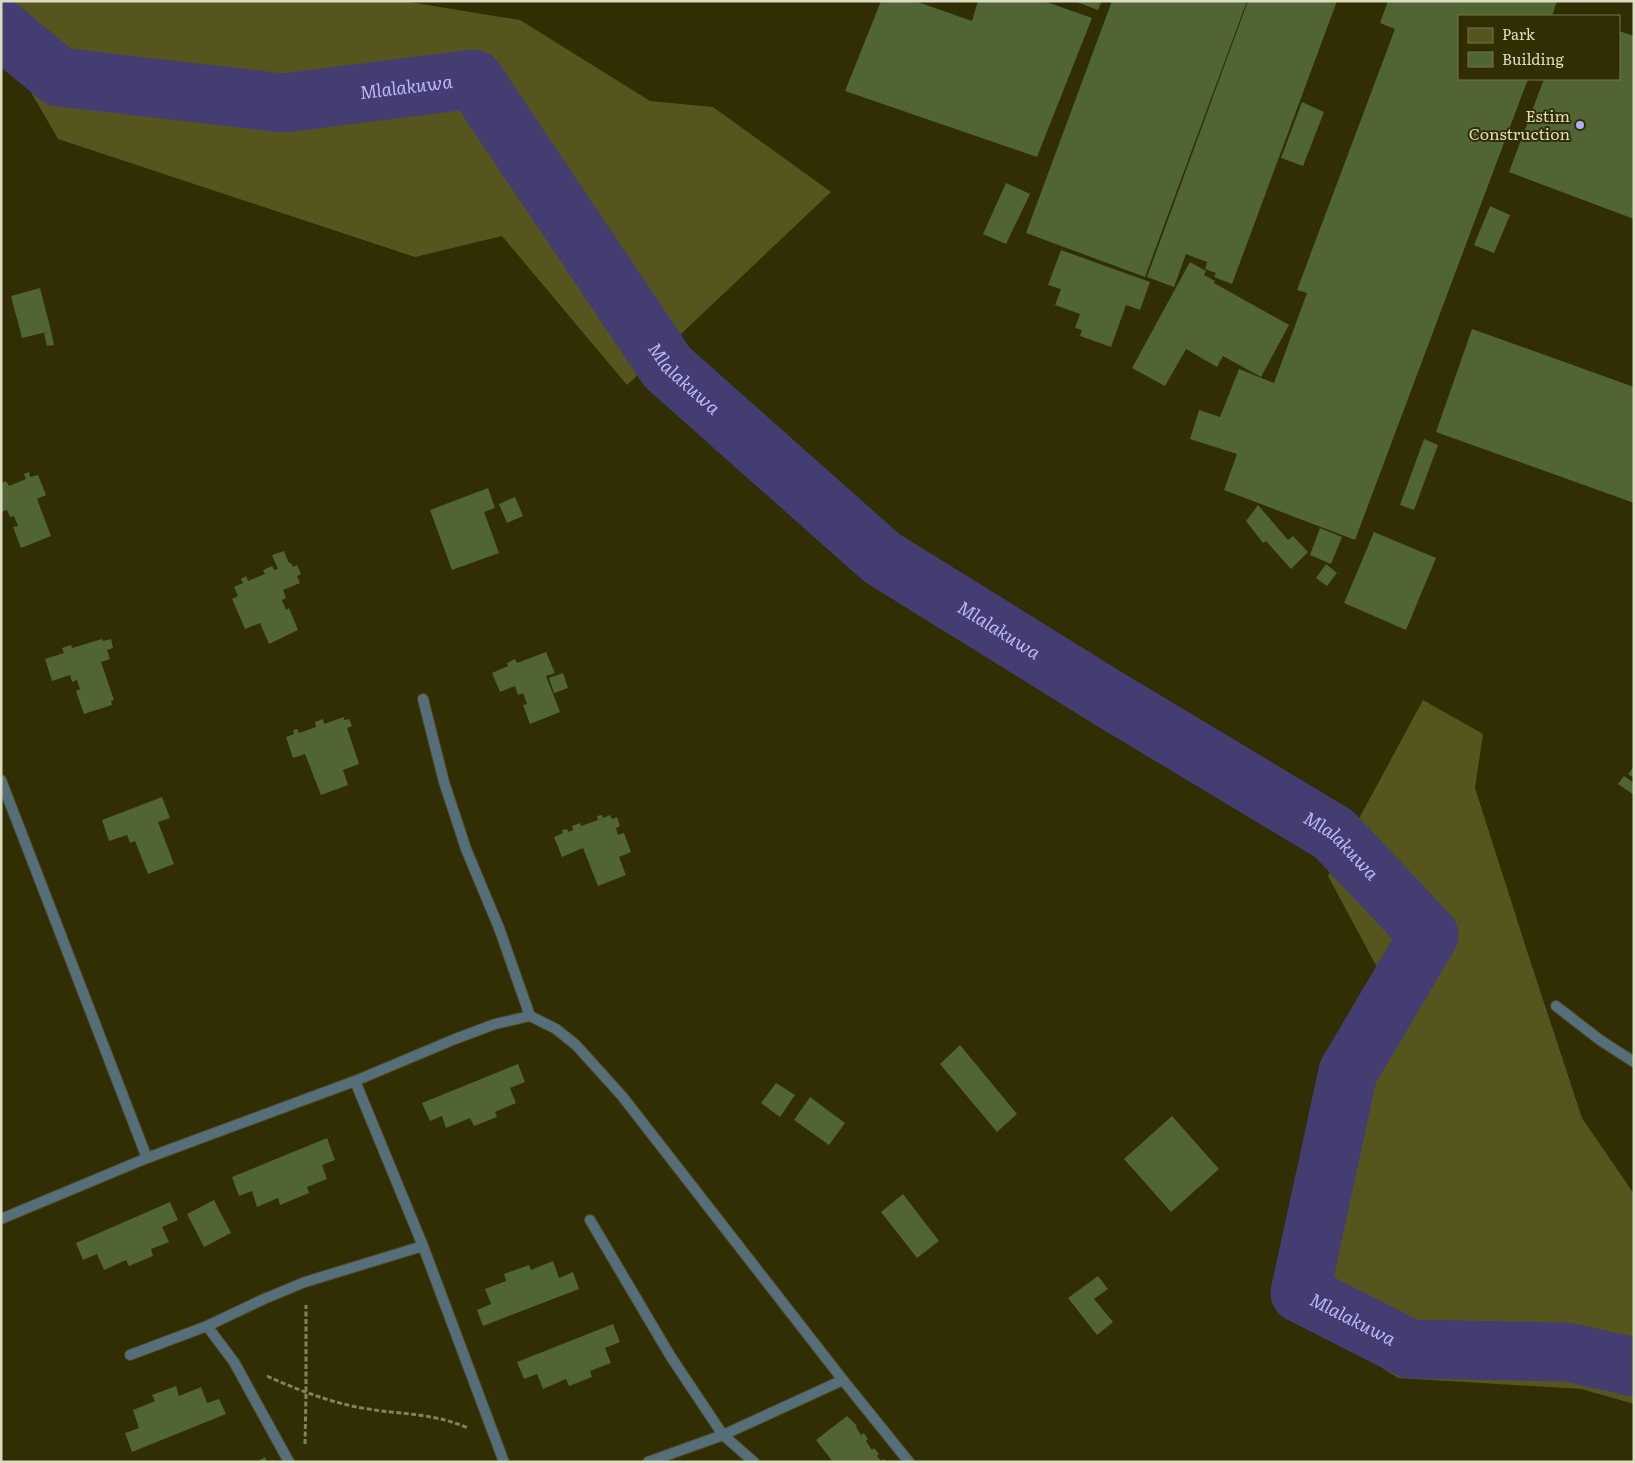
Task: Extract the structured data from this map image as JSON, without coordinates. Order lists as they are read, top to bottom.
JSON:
{
  "water": ["Mlalakuwa"],
  "places": ["Estim Construction"],
  "legend": ["Park", "Building"]
}
